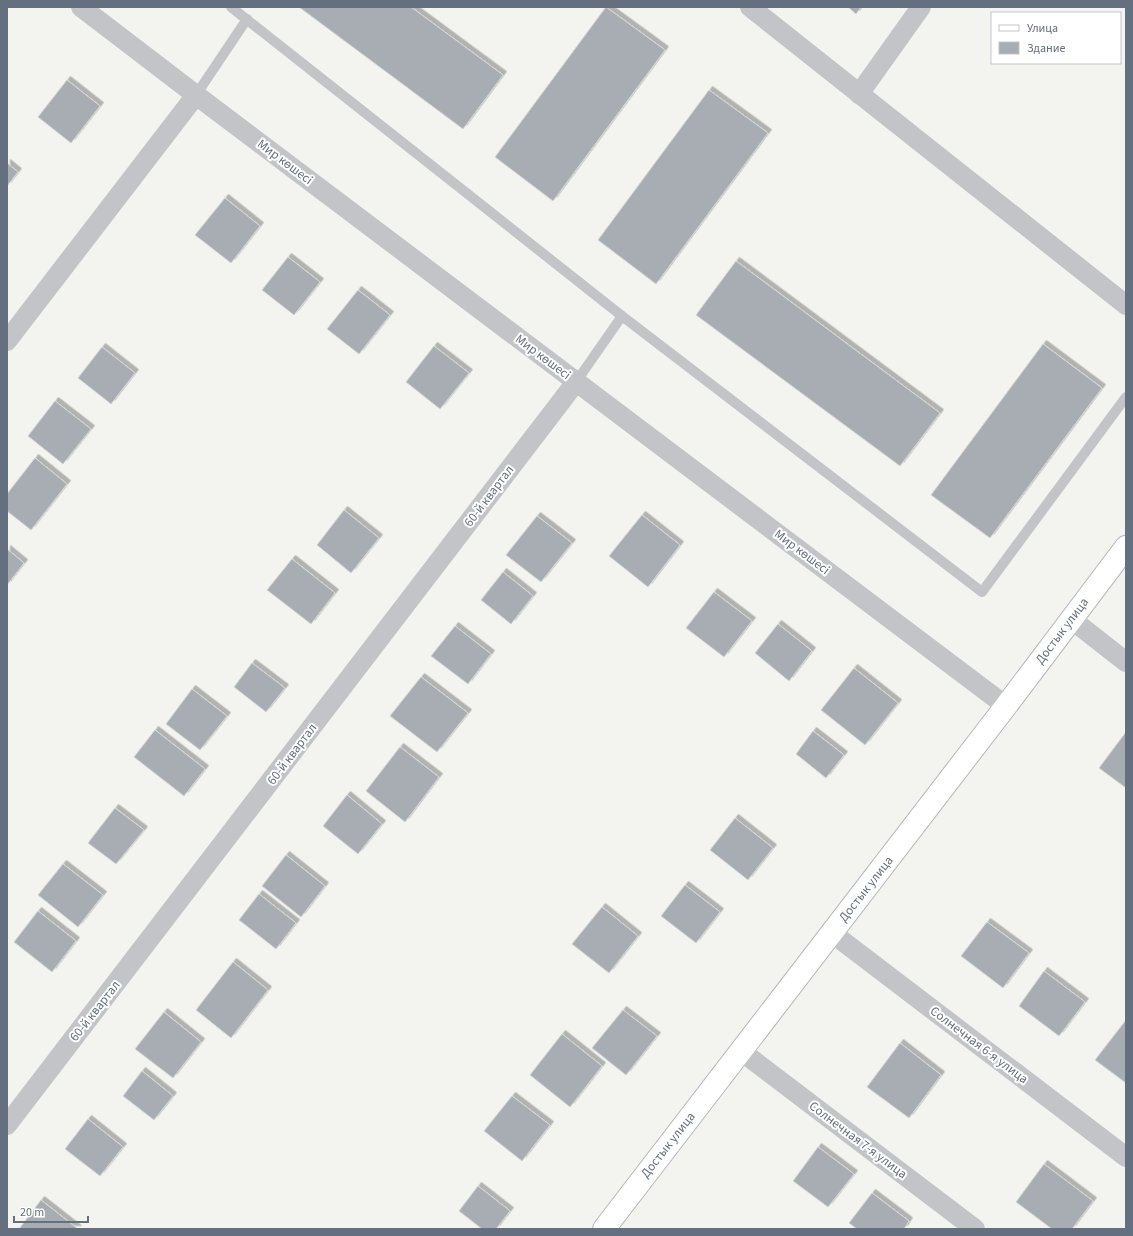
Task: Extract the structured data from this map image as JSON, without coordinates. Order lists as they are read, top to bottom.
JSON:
{
  "streets": {
    "street": [
      "Мир көшесі",
      "60-й квартал",
      "Достык улица",
      "Солнечная 6-я улица",
      "Солнечная 7-я улица"
    ]
  },
  "crossings": [
    ["Мир көшесі", "60-й квартал"],
    ["Мир көшесі", "Достык улица"],
    ["Достык улица", "Солнечная 6-я улица"],
    ["Достык улица", "Солнечная 7-я улица"]
  ],
  "legend": ["Улица", "Здание"],
  "scale_bar": "20 m"
}
